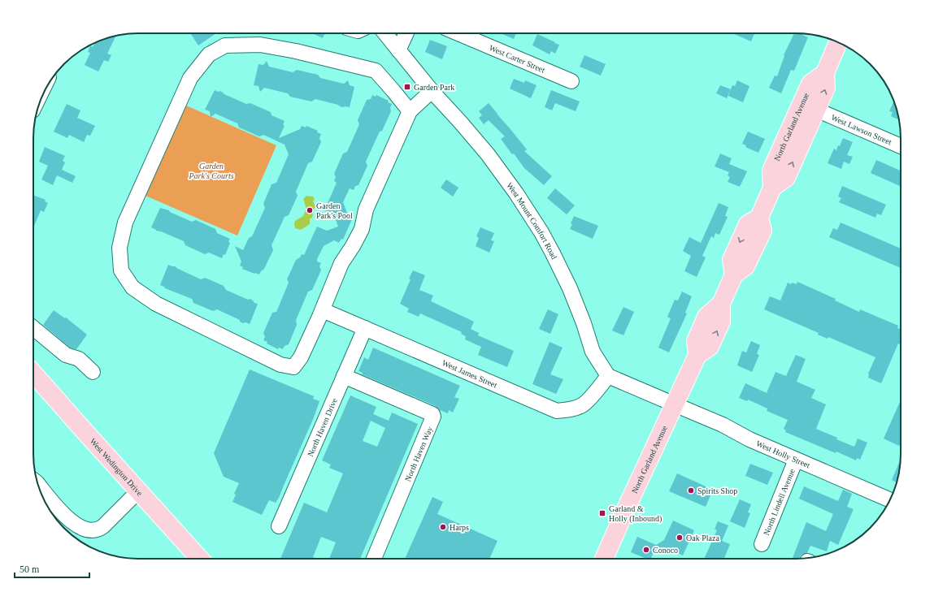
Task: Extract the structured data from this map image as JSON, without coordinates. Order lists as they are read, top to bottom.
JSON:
{
  "streets": {
    "main road": ["North Garland Avenue", "West Wedington Drive"],
    "street": [
      "West Carter Street",
      "West Lawson Street",
      "West Mount Comfort Road",
      "West James Street",
      "North Haven Drive",
      "North Haven Way",
      "West Holly Street",
      "North Lindell Avenue"
    ]
  },
  "crossings": [
    ["North Garland Avenue", "West Lawson Street"],
    ["North Garland Avenue", "West Holly Street"],
    ["West Mount Comfort Road", "West James Street"],
    ["West James Street", "North Haven Drive"],
    ["North Haven Drive", "North Haven Way"],
    ["West Holly Street", "North Lindell Avenue"]
  ],
  "parks": ["Garden Park's Courts"],
  "places": {
    "transit": ["Garden Park", "Garland & Holly (Inbound)"],
    "other": [
      "Garden Park's Pool",
      "Spirits Shop",
      "Harps",
      "Oak Plaza",
      "Conoco"
    ]
  },
  "scale_bar": "50 m"
}
